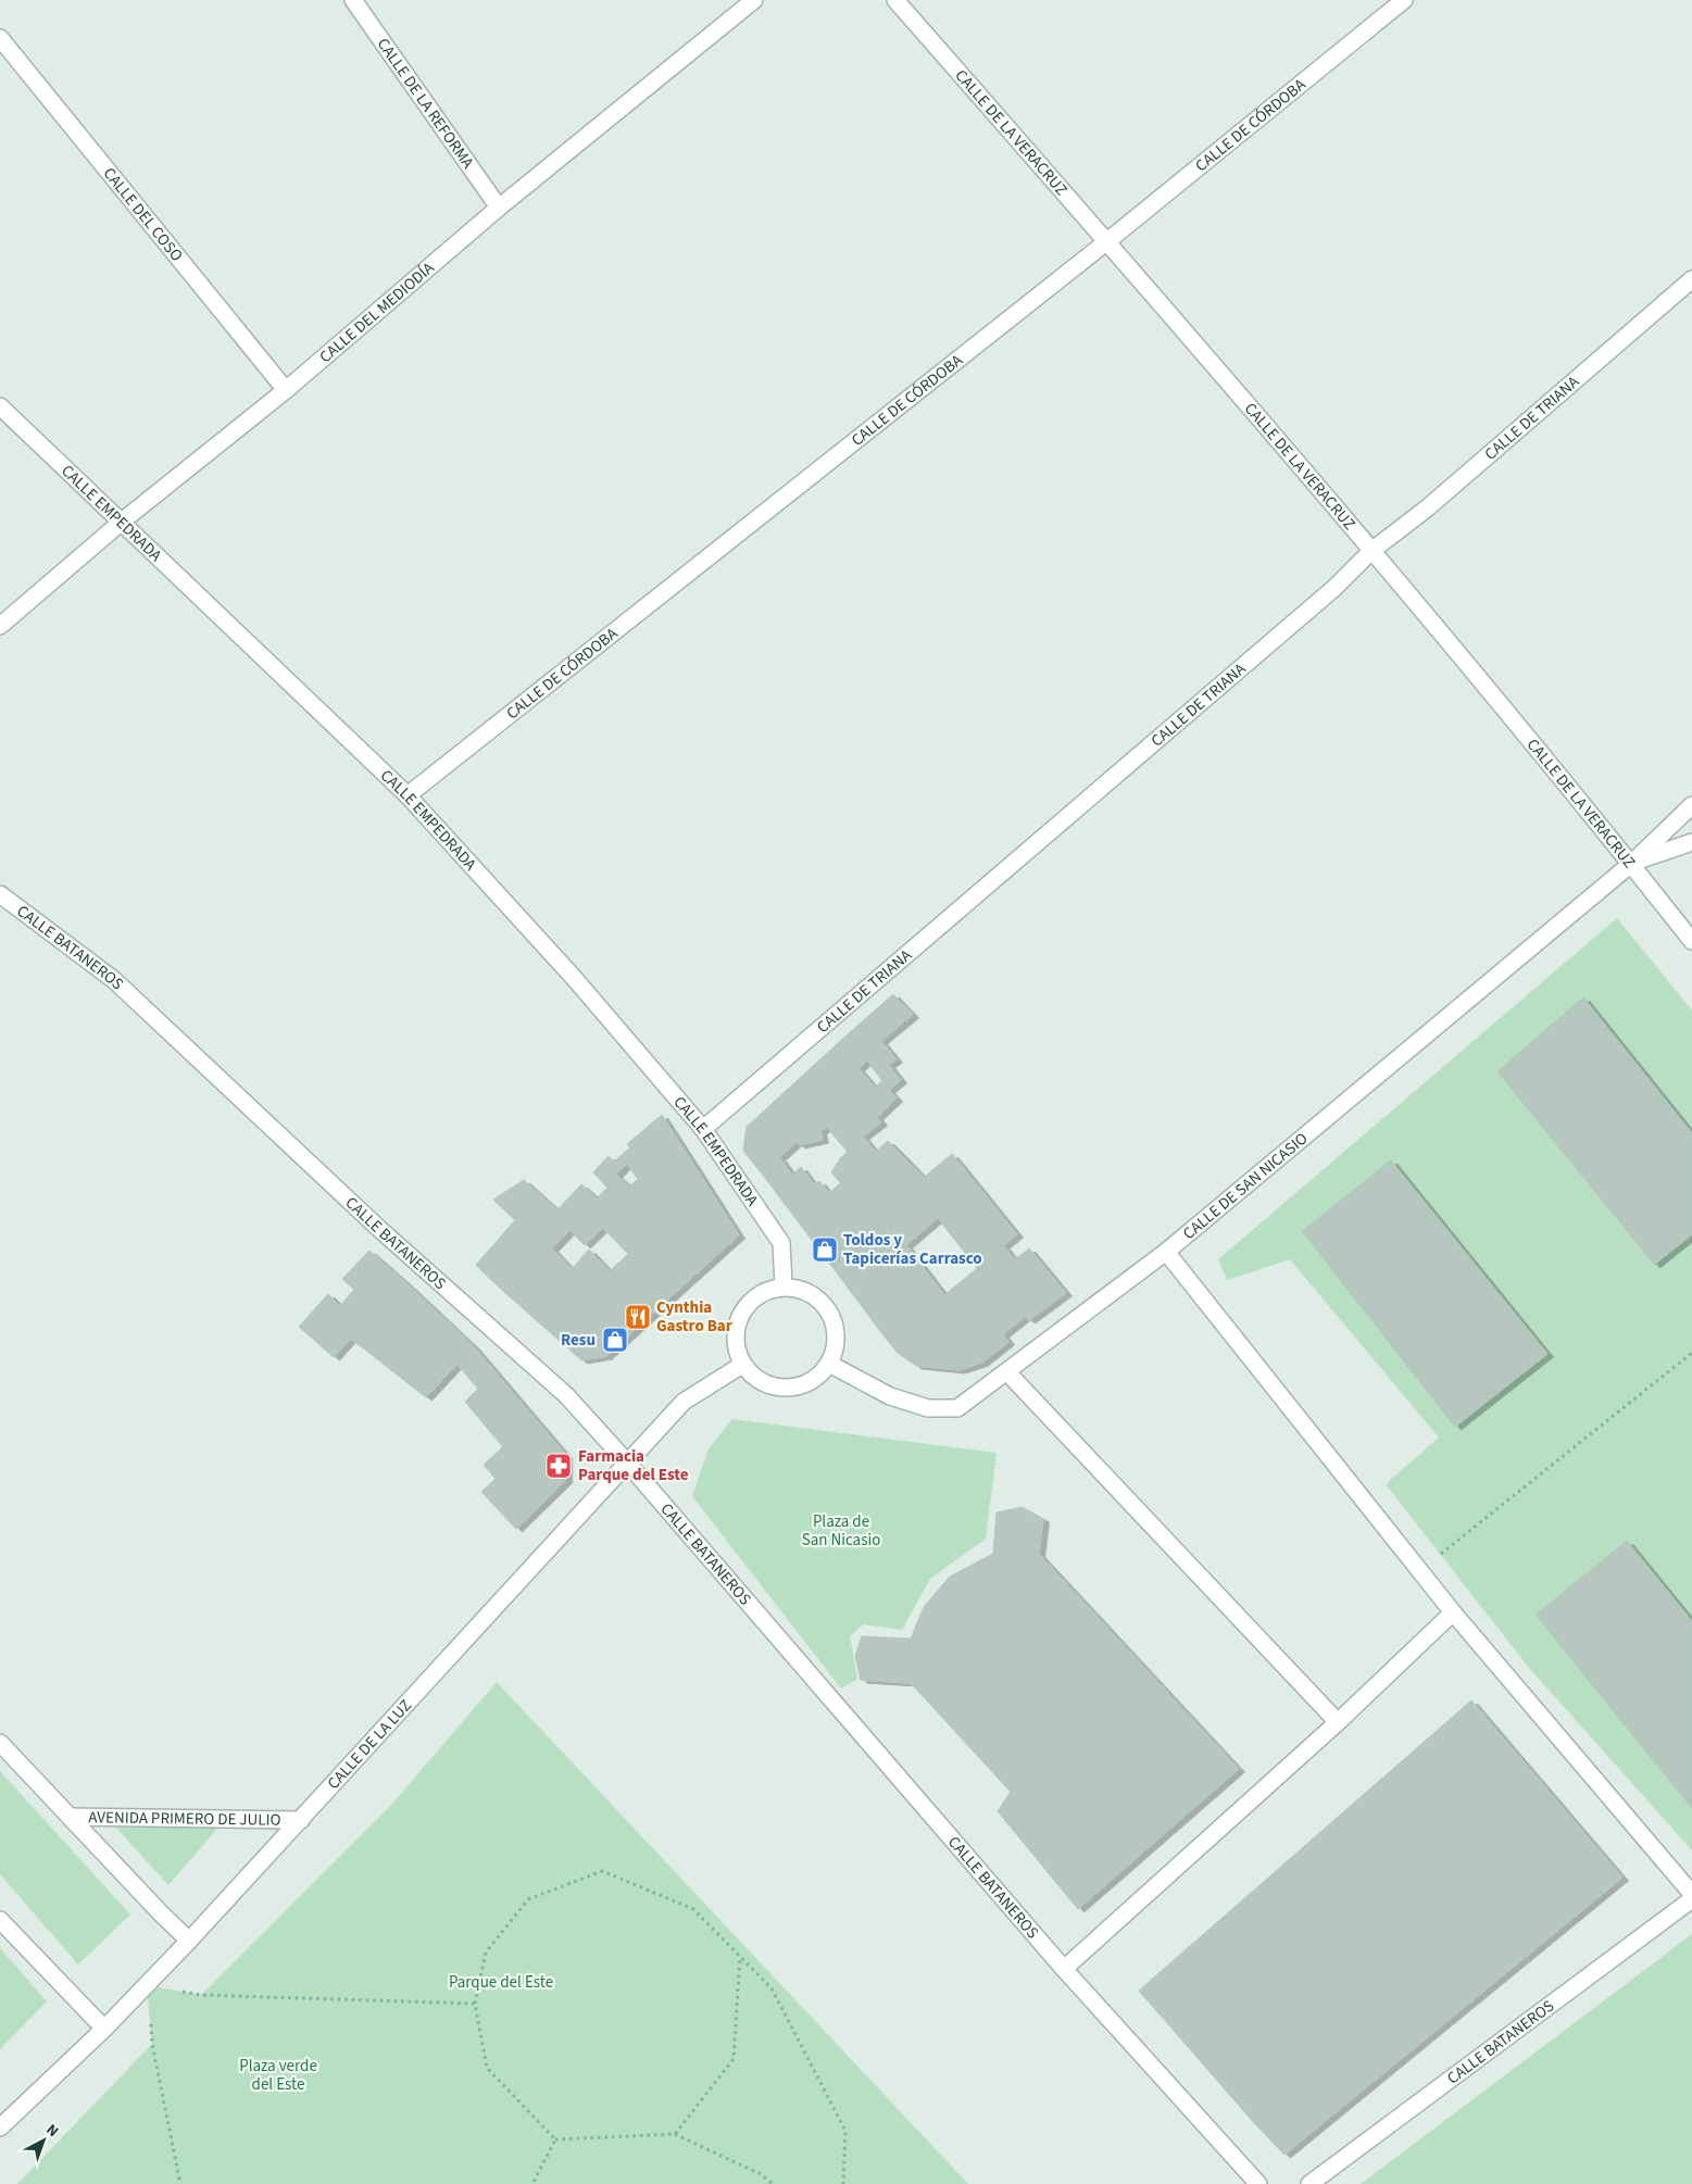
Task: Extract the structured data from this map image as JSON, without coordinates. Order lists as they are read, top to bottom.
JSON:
{
  "streets": {
    "street": [
      "CALLE DE LA REFORMA",
      "CALLE DE CÓRDOBA",
      "CALLE DE LA VERACRUZ",
      "CALLE DEL COSO",
      "CALLE DEL MEDIODÍA",
      "CALLE DE TRIANA",
      "CALLE EMPEDRADA",
      "CALLE BATANEROS",
      "CALLE DE SAN NICASIO",
      "CALLE DE LA LUZ",
      "AVENIDA PRIMERO DE JULIO"
    ]
  },
  "crossings": [
    ["CALLE DE LA REFORMA", "CALLE DEL MEDIODÍA"],
    ["CALLE DE CÓRDOBA", "CALLE DE LA VERACRUZ"],
    ["CALLE DE CÓRDOBA", "CALLE EMPEDRADA"],
    ["CALLE DE LA VERACRUZ", "CALLE DE TRIANA"],
    ["CALLE DE LA VERACRUZ", "CALLE DE SAN NICASIO"],
    ["CALLE DEL COSO", "CALLE DEL MEDIODÍA"],
    ["CALLE DEL MEDIODÍA", "CALLE EMPEDRADA"],
    ["CALLE DE TRIANA", "CALLE EMPEDRADA"],
    ["CALLE EMPEDRADA", "CALLE DE SAN NICASIO"],
    ["CALLE EMPEDRADA", "CALLE DE LA LUZ"],
    ["CALLE BATANEROS", "CALLE DE LA LUZ"],
    ["CALLE DE SAN NICASIO", "CALLE DE LA LUZ"],
    ["CALLE DE LA LUZ", "AVENIDA PRIMERO DE JULIO"]
  ],
  "parks": ["Plaza de San Nicasio", "Parque del Este", "Plaza verde del Este"],
  "places": {
    "shop": ["Toldos y Tapicerías Carrasco", "Resu"],
    "restaurant": ["Cynthia Gastro Bar"],
    "pharmacy": ["Farmacia Parque del Este"]
  },
  "north": "top right"
}
